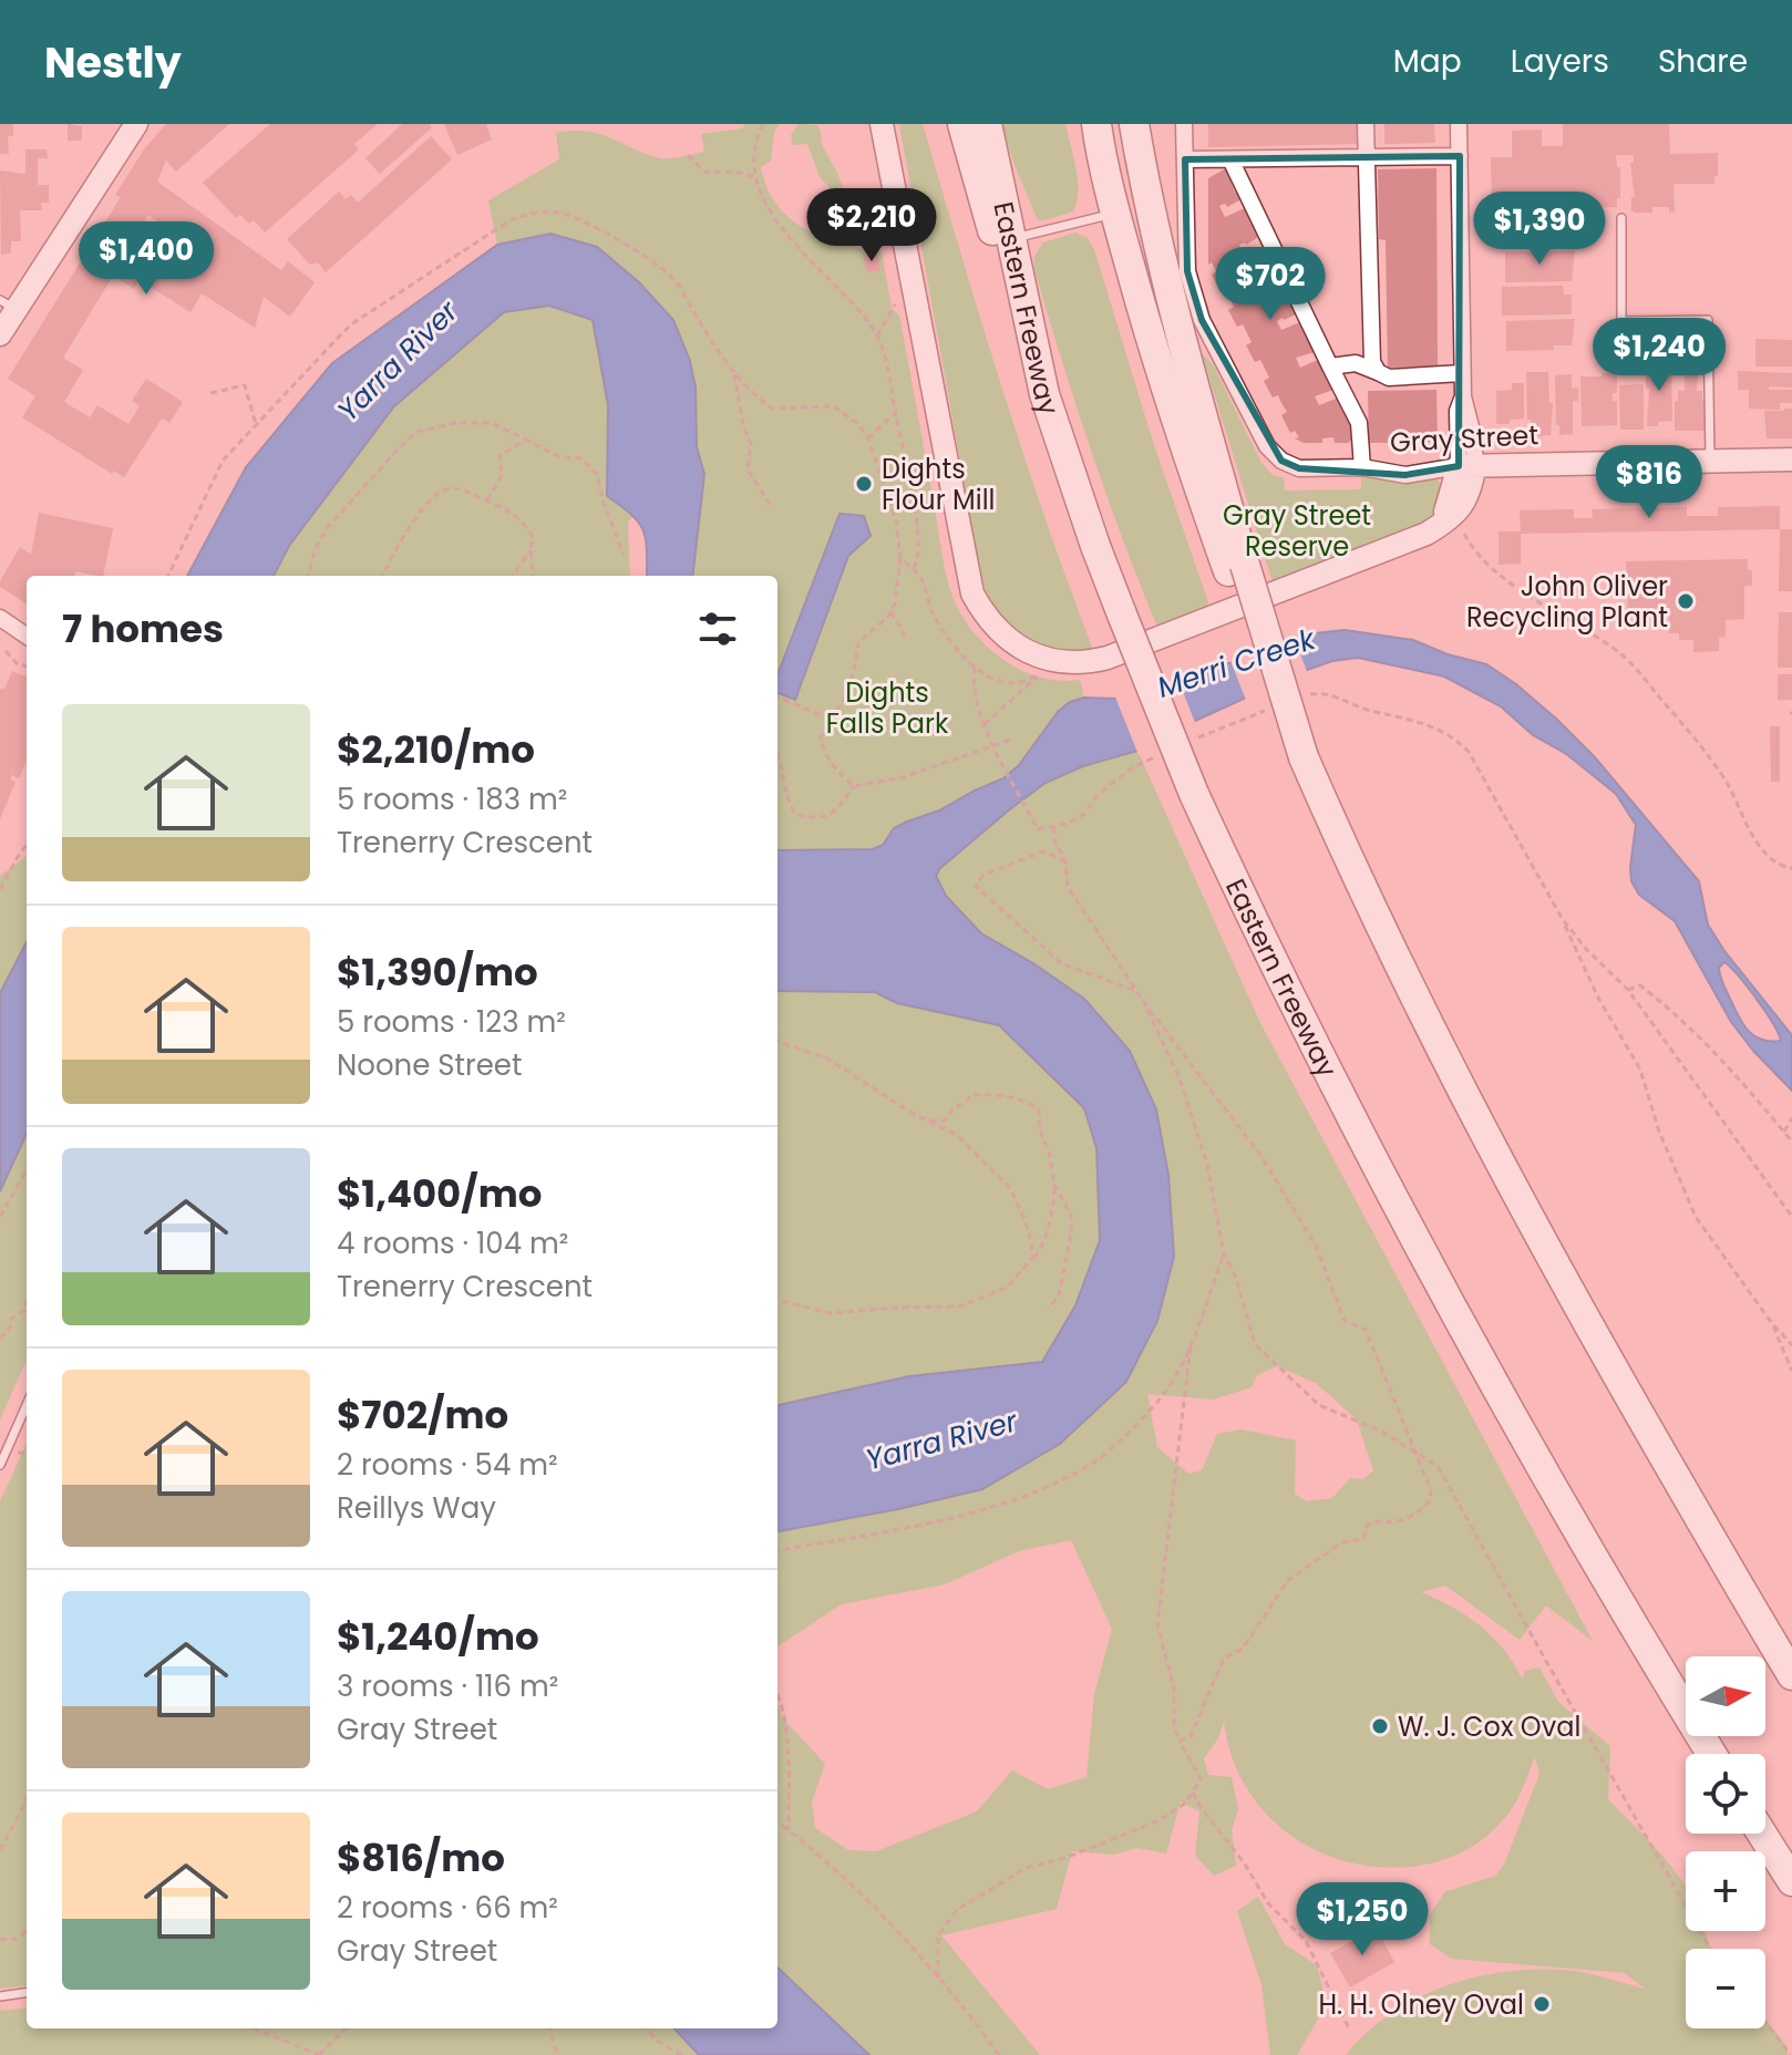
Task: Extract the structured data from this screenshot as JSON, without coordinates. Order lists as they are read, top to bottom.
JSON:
{
  "streets": {
    "highway": ["Eastern Freeway"],
    "street": ["Gray Street"]
  },
  "water": ["Yarra River", "Merri Creek"],
  "parks": ["Gray Street Reserve", "Dights Falls Park"],
  "places": [
    "Dights Flour Mill",
    "John Oliver Recycling Plant",
    "W. J. Cox Oval",
    "H. H. Olney Oval"
  ],
  "north": "right",
  "page": {
    "header": "Nestly",
    "nav": ["Map", "Layers", "Share"],
    "price": [
      "$2,210",
      "$1,390",
      "$1,400",
      "$702",
      "$1,240",
      "$816",
      "$1,250"
    ],
    "heading": "7 homes",
    "list": [
      {
        "name": "$2,210/mo",
        "note": "5 rooms · 183 m² · Trenerry Crescent"
      },
      {
        "name": "$1,390/mo",
        "note": "5 rooms · 123 m² · Noone Street"
      },
      {
        "name": "$1,400/mo",
        "note": "4 rooms · 104 m² · Trenerry Crescent"
      },
      {
        "name": "$702/mo",
        "note": "2 rooms · 54 m² · Reillys Way"
      },
      {
        "name": "$1,240/mo",
        "note": "3 rooms · 116 m² · Gray Street"
      },
      {
        "name": "$816/mo",
        "note": "2 rooms · 66 m² · Gray Street"
      }
    ],
    "map_buttons": ["+", "−"]
  }
}
